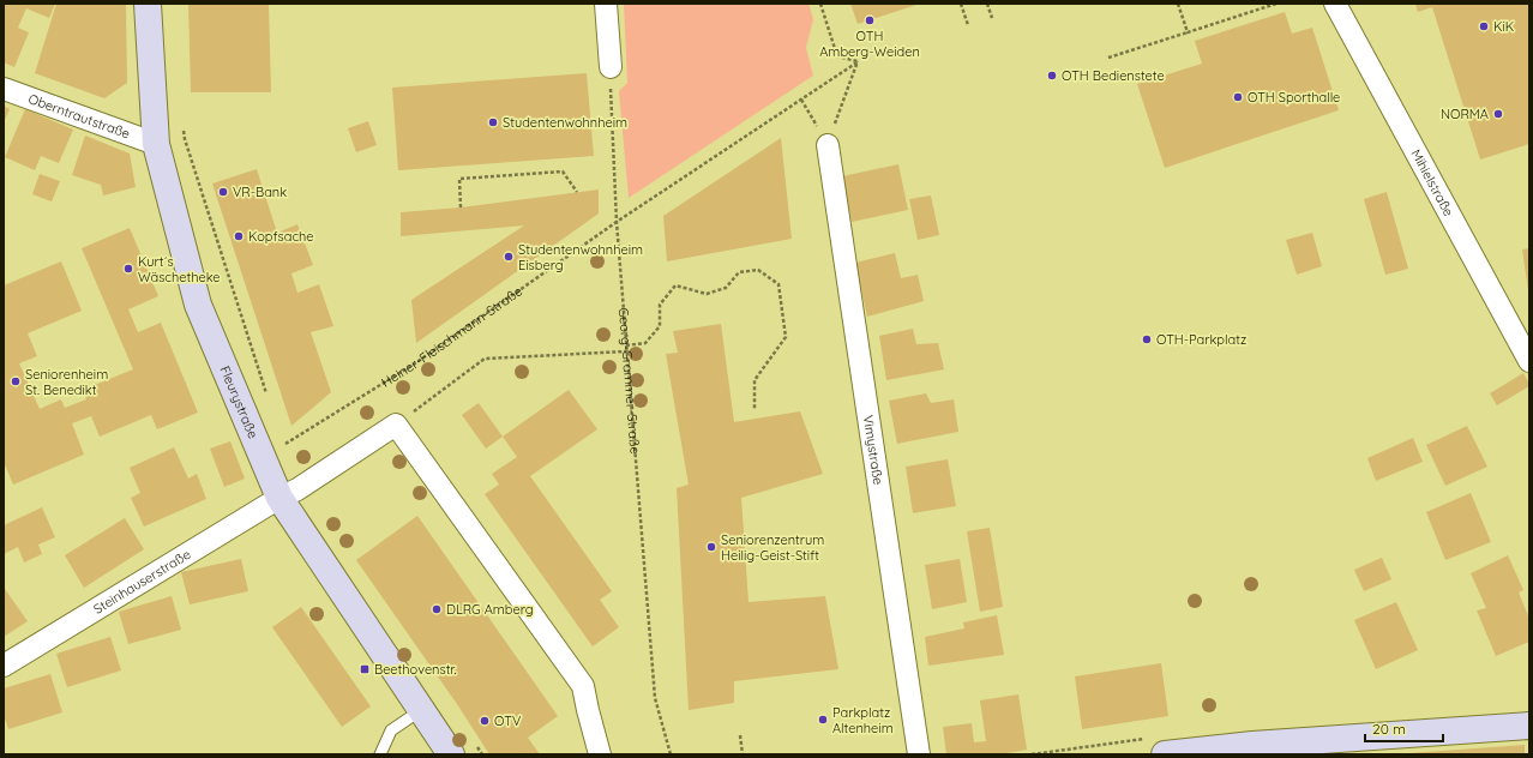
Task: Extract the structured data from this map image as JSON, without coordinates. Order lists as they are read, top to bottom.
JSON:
{
  "streets": {
    "street": [
      "Oberntrautstraße",
      "Mihielstraße",
      "Fleurystraße",
      "Vimystraße",
      "Steinhauserstraße"
    ],
    "path": ["Heiner-Fleischmann-Straße", "Georg-Grammer-Straße"]
  },
  "crossings": [
    ["Oberntrautstraße", "Fleurystraße"],
    ["Heiner-Fleischmann-Straße", "Georg-Grammer-Straße"],
    ["Fleurystraße", "Steinhauserstraße"]
  ],
  "places": {
    "other": [
      "OTH Amberg-Weiden",
      "KiK",
      "OTH Bedienstete",
      "OTH Sporthalle",
      "NORMA",
      "Studentenwohnheim",
      "VR-Bank",
      "Kopfsache",
      "Studentenwohnheim Eisberg",
      "Kurt´s Wäschetheke",
      "OTH-Parkplatz",
      "Seniorenheim St. Benedikt",
      "Seniorenzentrum Heilig-Geist-Stift",
      "DLRG Amberg",
      "Parkplatz Altenheim",
      "OTV"
    ],
    "transit": ["Beethovenstr."]
  },
  "scale_bar": "20 m"
}
